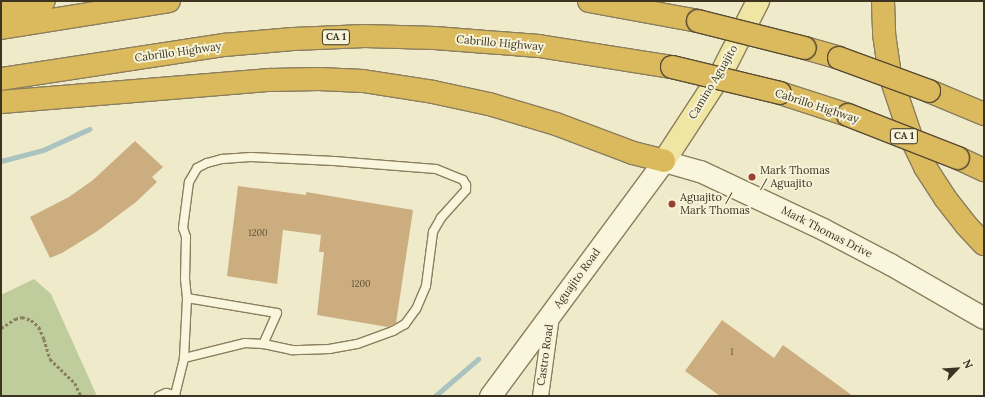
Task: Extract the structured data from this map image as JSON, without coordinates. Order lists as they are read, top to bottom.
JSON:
{
  "streets": {
    "highway": ["CA 1", "Cabrillo Highway"],
    "main road": ["Camino Aguajito"],
    "street": ["Mark Thomas Drive", "Aguajito Road", "Castro Road"]
  },
  "crossings": [
    ["Camino Aguajito", "Mark Thomas Drive"],
    ["Camino Aguajito", "Aguajito Road"],
    ["Mark Thomas Drive", "Aguajito Road"],
    ["Aguajito Road", "Castro Road"]
  ],
  "places": ["Mark Thomas / Aguajito", "Aguajito / Mark Thomas"],
  "house_numbers": ["1200", "1200", "1"],
  "north": "top right"
}
